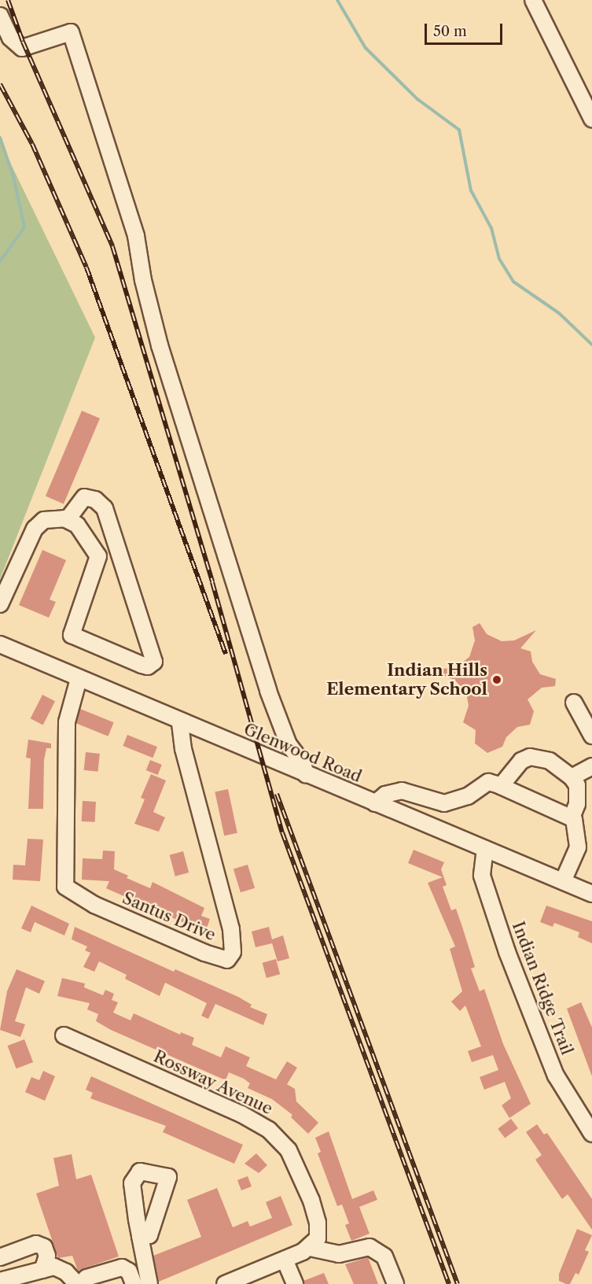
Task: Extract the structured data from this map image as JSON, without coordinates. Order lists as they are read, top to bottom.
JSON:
{
  "streets": {
    "street": [
      "Glenwood Road",
      "Santus Drive",
      "Indian Ridge Trail",
      "Rossway Avenue"
    ]
  },
  "crossings": [
    ["Glenwood Road", "Santus Drive"],
    ["Glenwood Road", "Indian Ridge Trail"]
  ],
  "places": ["Indian Hills Elementary School"],
  "scale_bar": "50 m"
}
